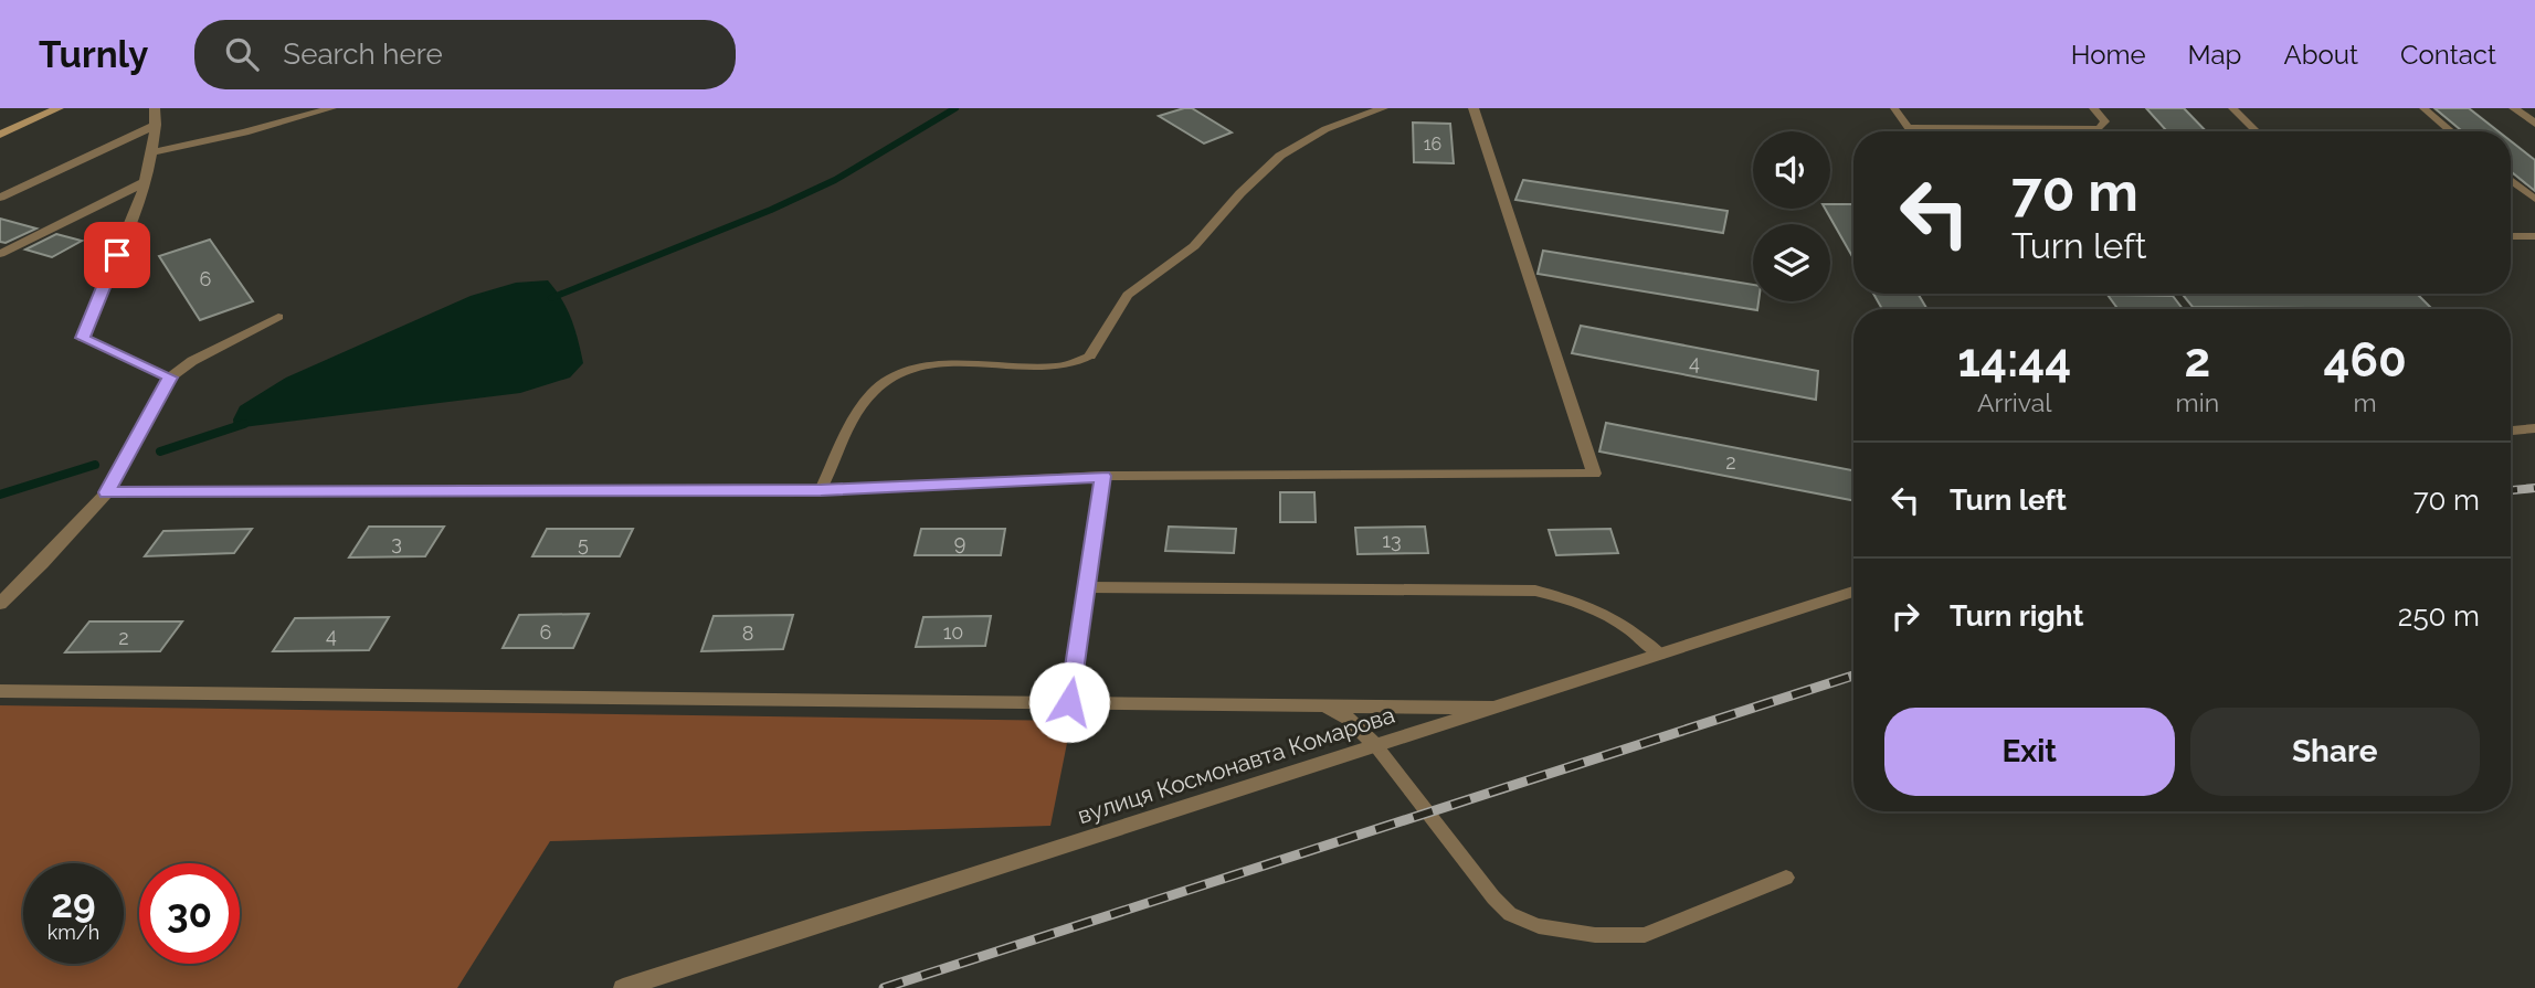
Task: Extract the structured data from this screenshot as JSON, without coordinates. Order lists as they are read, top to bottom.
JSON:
{
  "streets": {
    "street": ["вулиця Космонавта Комарова"]
  },
  "house_numbers": [
    "16",
    "6",
    "4",
    "2",
    "13",
    "3",
    "9",
    "5",
    "6",
    "10",
    "8",
    "4",
    "2"
  ],
  "page": {
    "header": "Turnly",
    "search": "Search here",
    "nav": [
      "Home",
      "Map",
      "About",
      "Contact"
    ],
    "turn": ["70 m", "Turn left"],
    "eta": [
      "14:44",
      "Arrival",
      "2",
      "min",
      "460",
      "m"
    ],
    "list": [
      {
        "name": "Turn left",
        "value": "70 m"
      },
      {
        "name": "Turn right",
        "value": "250 m"
      }
    ],
    "buttons": ["Exit", "Share"],
    "speed": "29 km/h",
    "limit": "30"
  }
}
